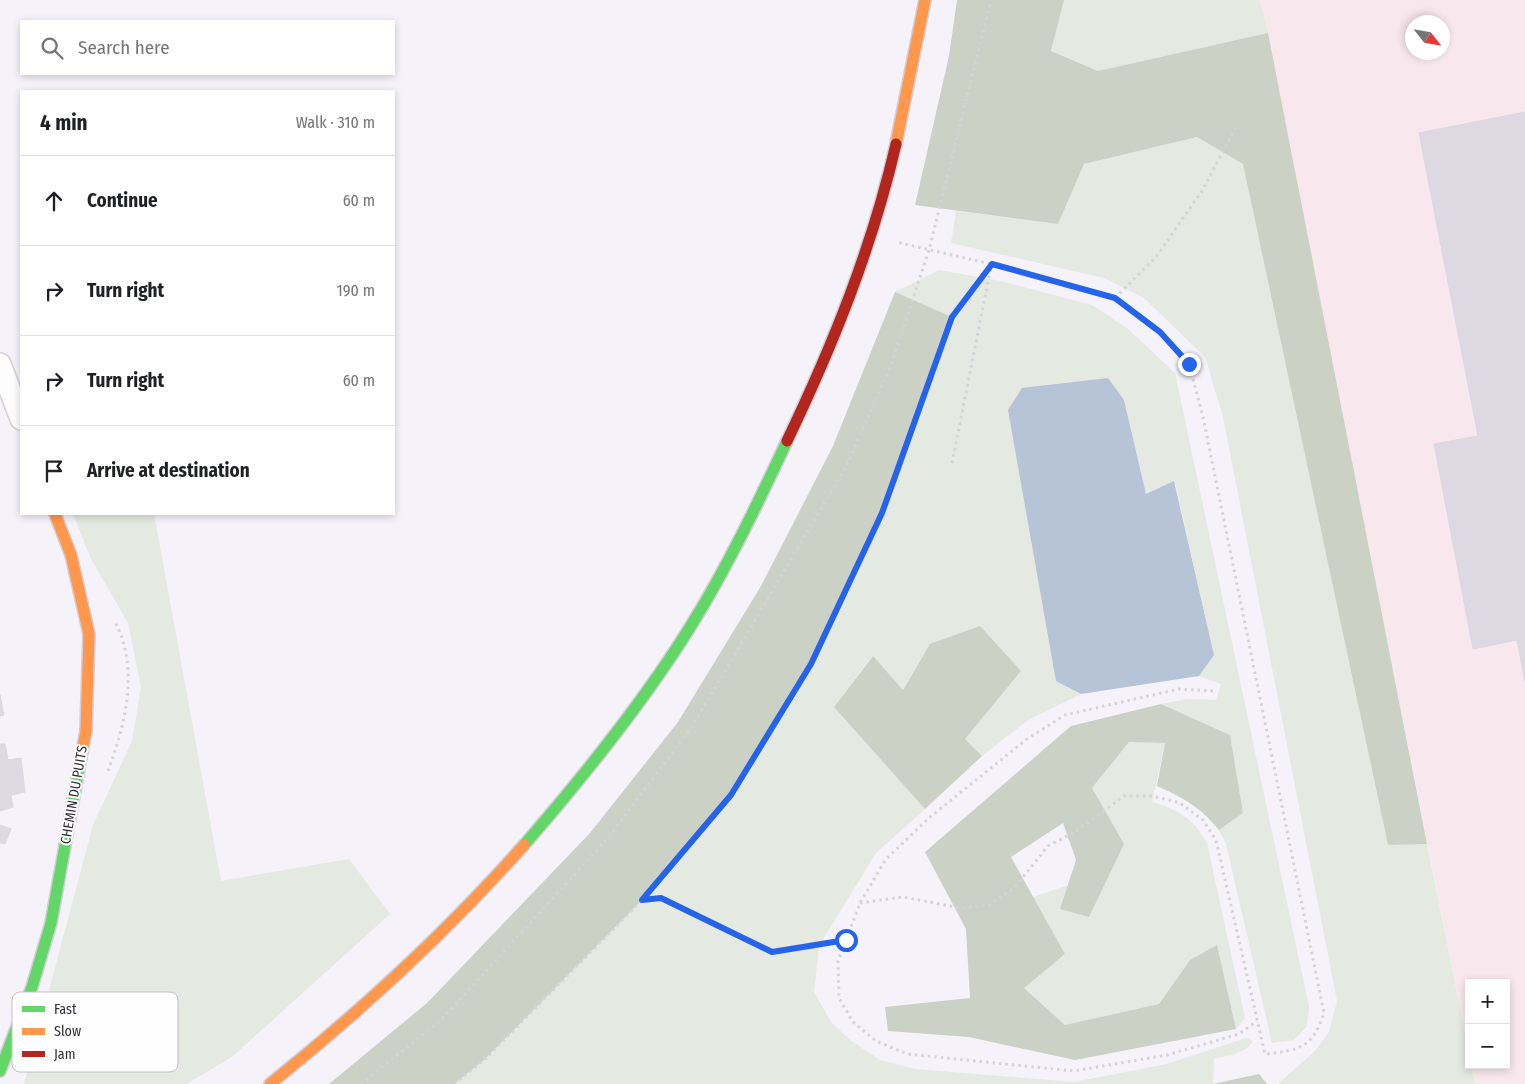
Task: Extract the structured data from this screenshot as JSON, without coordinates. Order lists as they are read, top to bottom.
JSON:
{
  "streets": {
    "main road": ["CHEMIN DU PUITS"]
  },
  "legend": ["Fast", "Slow", "Jam"],
  "north": "bottom right",
  "page": {
    "search": "Search here",
    "heading": ["4 min", "Walk · 310 m"],
    "list": [
      ["Continue", "60 m"],
      ["Turn right", "190 m"],
      ["Turn right", "60 m"],
      "Arrive at destination"
    ],
    "map_buttons": ["+", "−"]
  }
}
